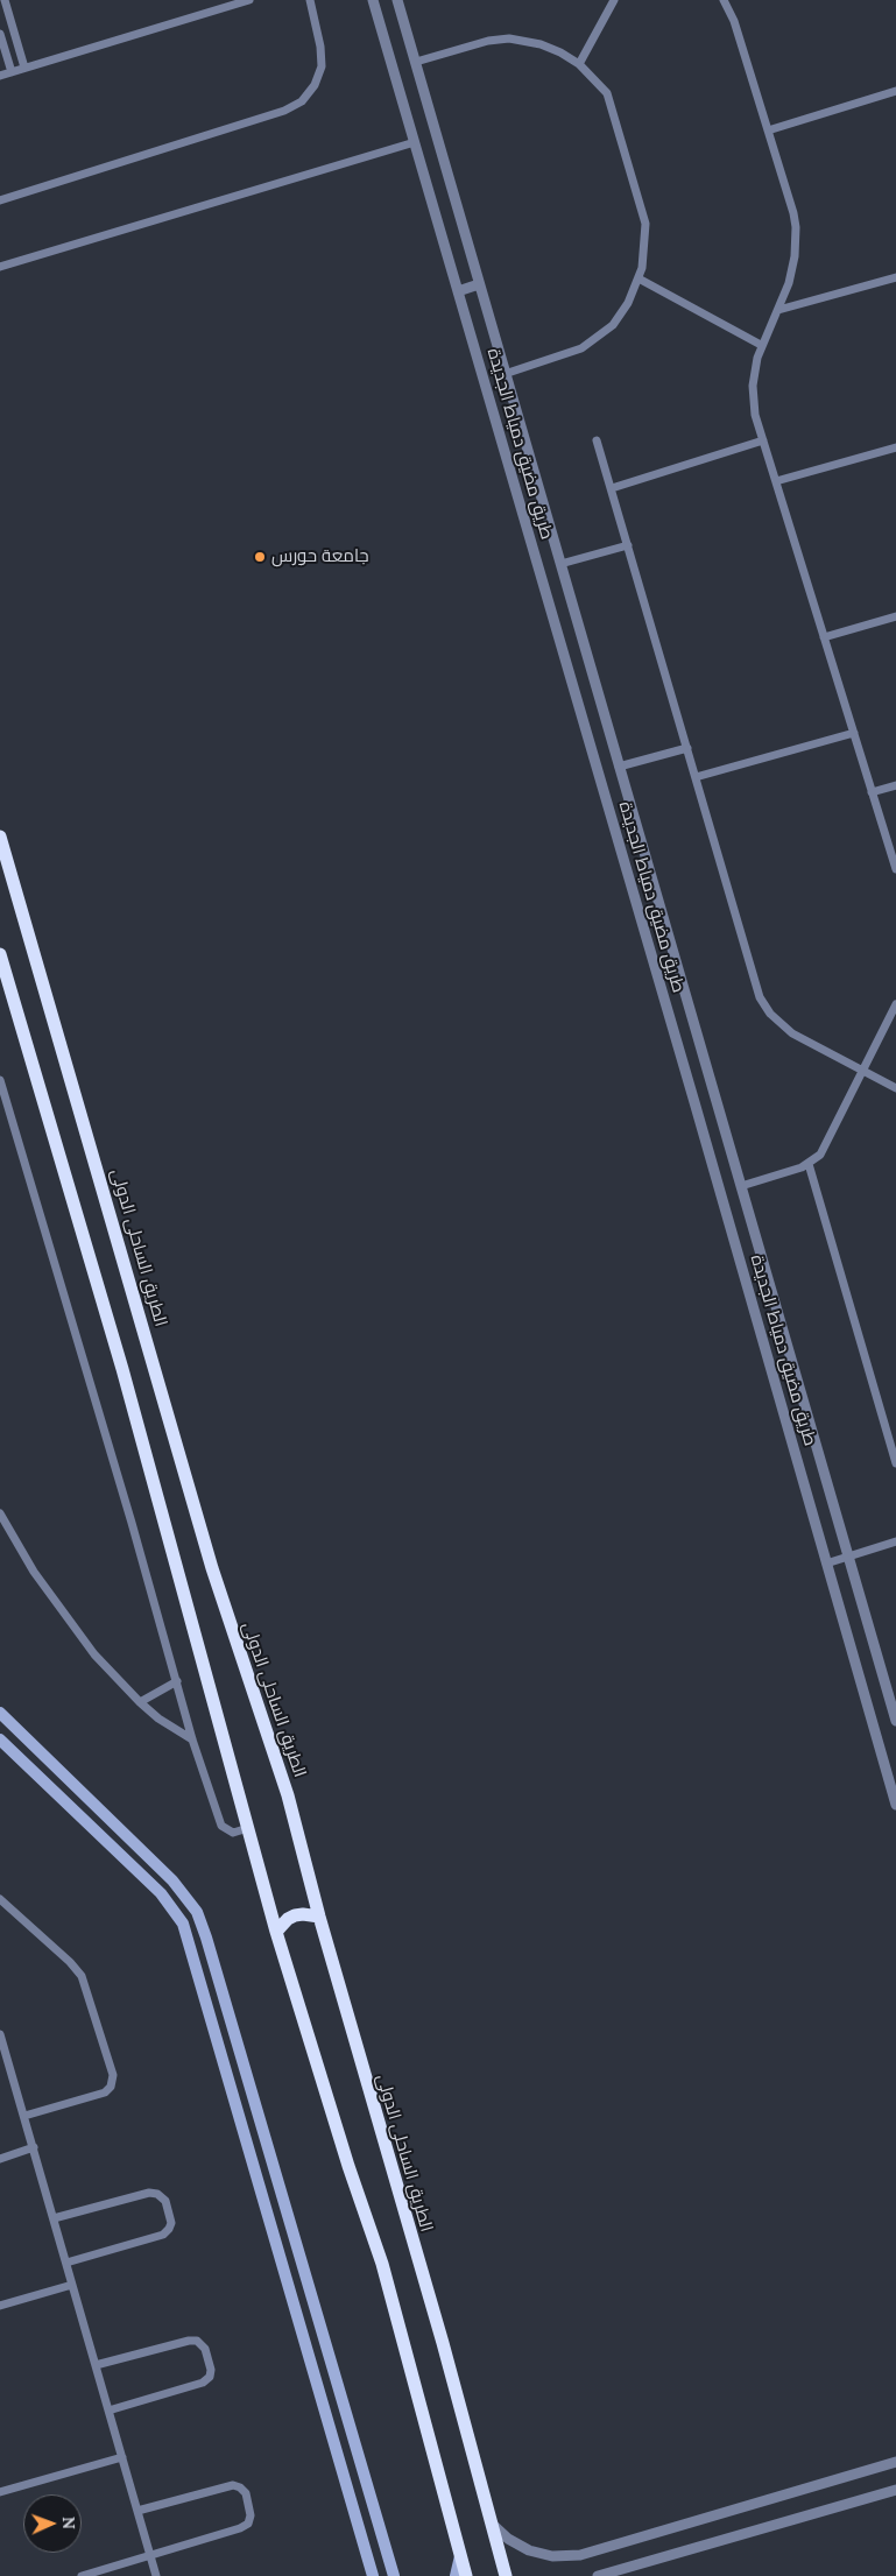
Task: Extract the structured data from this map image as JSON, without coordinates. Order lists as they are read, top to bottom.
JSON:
{
  "streets": {
    "highway": ["الطريق الساحلى الدولى"],
    "street": ["طريق مضيق دمياط الجديدة"]
  },
  "places": ["جامعة حورس"],
  "north": "right"
}
